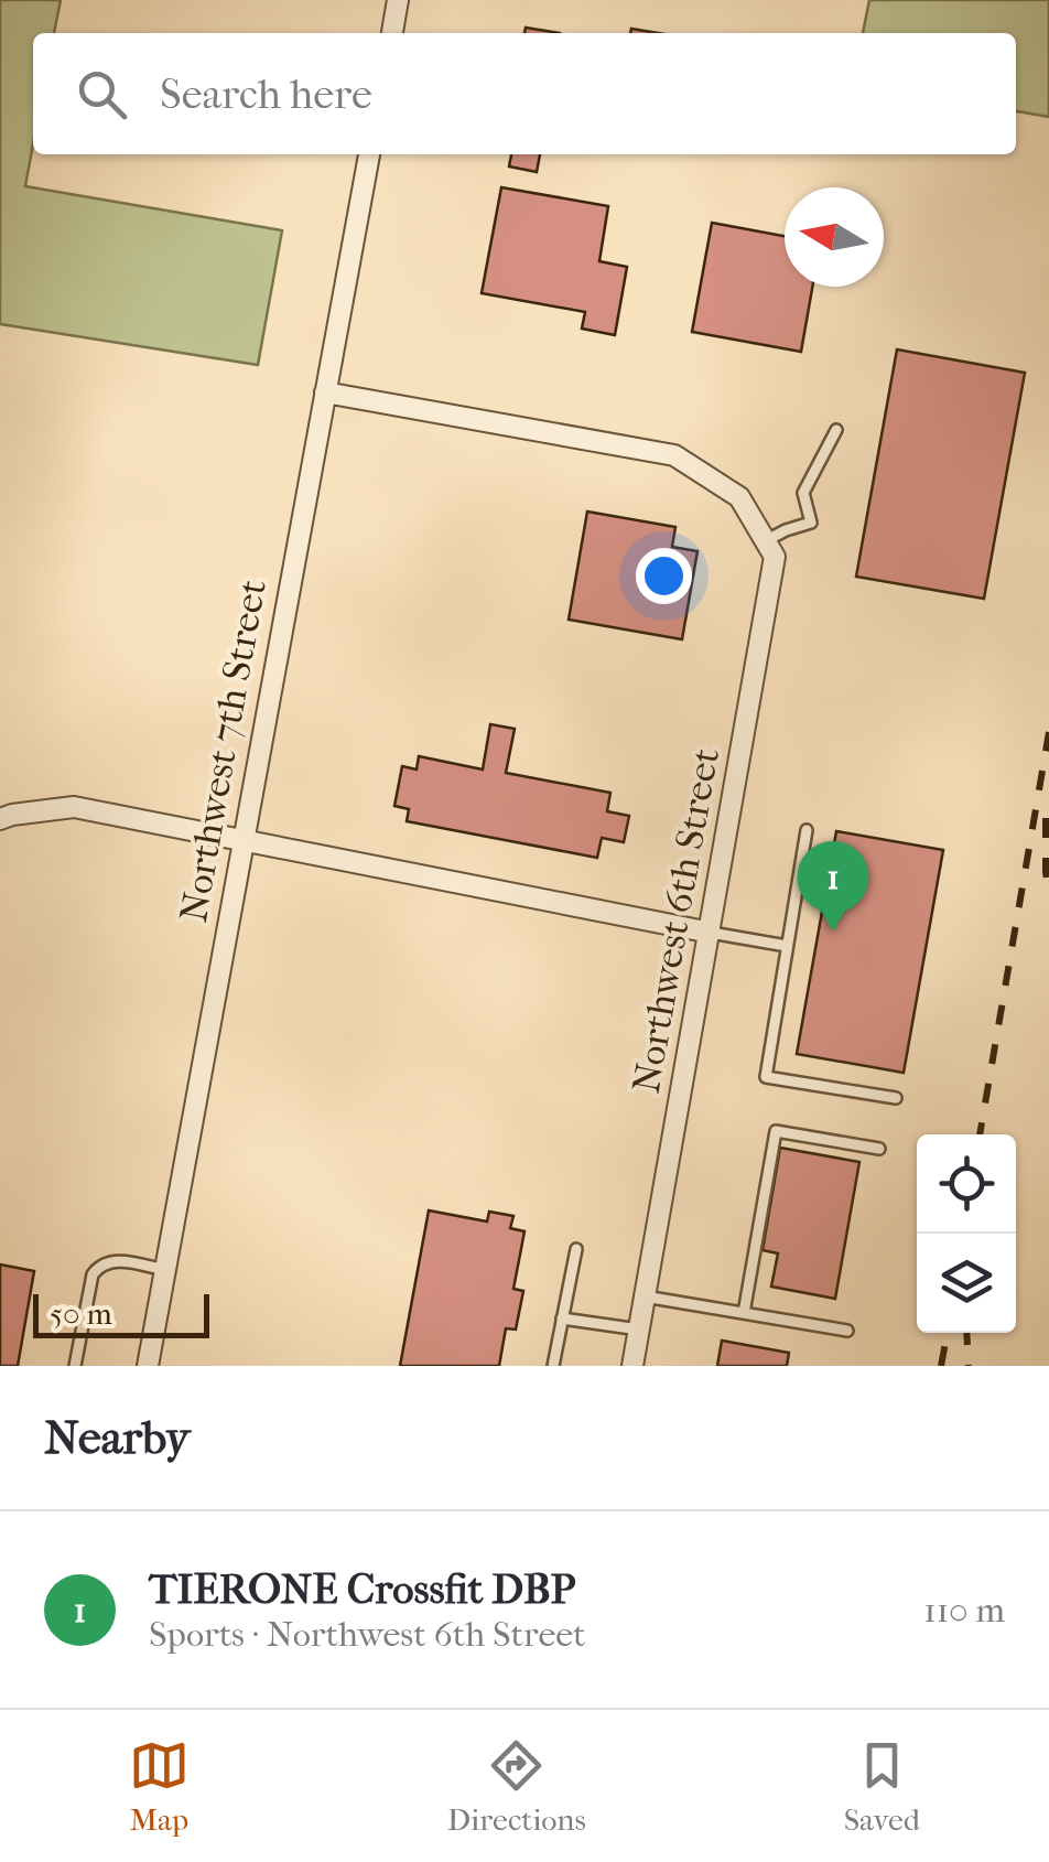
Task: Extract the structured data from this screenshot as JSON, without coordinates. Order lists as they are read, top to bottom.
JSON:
{
  "streets": {
    "street": ["Northwest 7th Street", "Northwest 6th Street"]
  },
  "crossings": [
    ["Northwest 7th Street", "Northwest 6th Street"]
  ],
  "scale_bar": "50 m",
  "north": "left",
  "page": {
    "search": "Search here",
    "pins": "1",
    "scale": "50 m",
    "heading": "Nearby",
    "list": [
      {
        "mark": "1",
        "name": "TIERONE Crossfit DBP",
        "note": "Sports · Northwest 6th Street",
        "value": "110 m"
      }
    ],
    "nav": ["Map", "Directions", "Saved"]
  }
}
